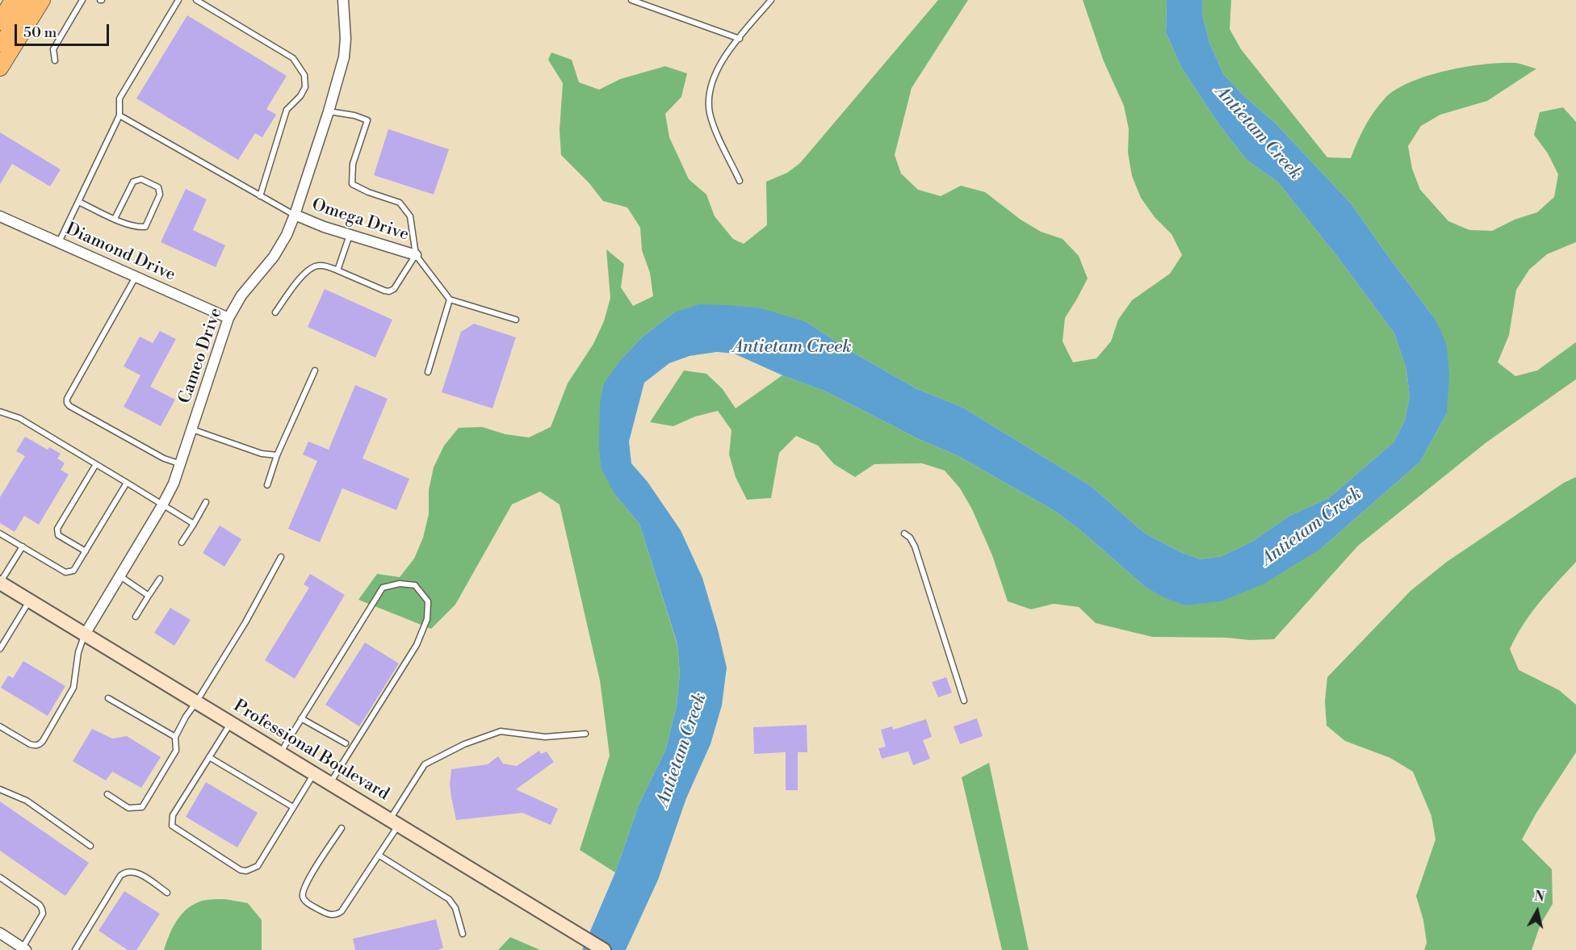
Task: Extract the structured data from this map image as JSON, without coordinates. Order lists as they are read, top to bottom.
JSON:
{
  "streets": {
    "street": [
      "Omega Drive",
      "Diamond Drive",
      "Cameo Drive",
      "Professional Boulevard"
    ]
  },
  "crossings": [
    ["Omega Drive", "Cameo Drive"],
    ["Diamond Drive", "Cameo Drive"],
    ["Cameo Drive", "Professional Boulevard"]
  ],
  "water": ["Antietam Creek"],
  "scale_bar": "50 m",
  "north": "top"
}
